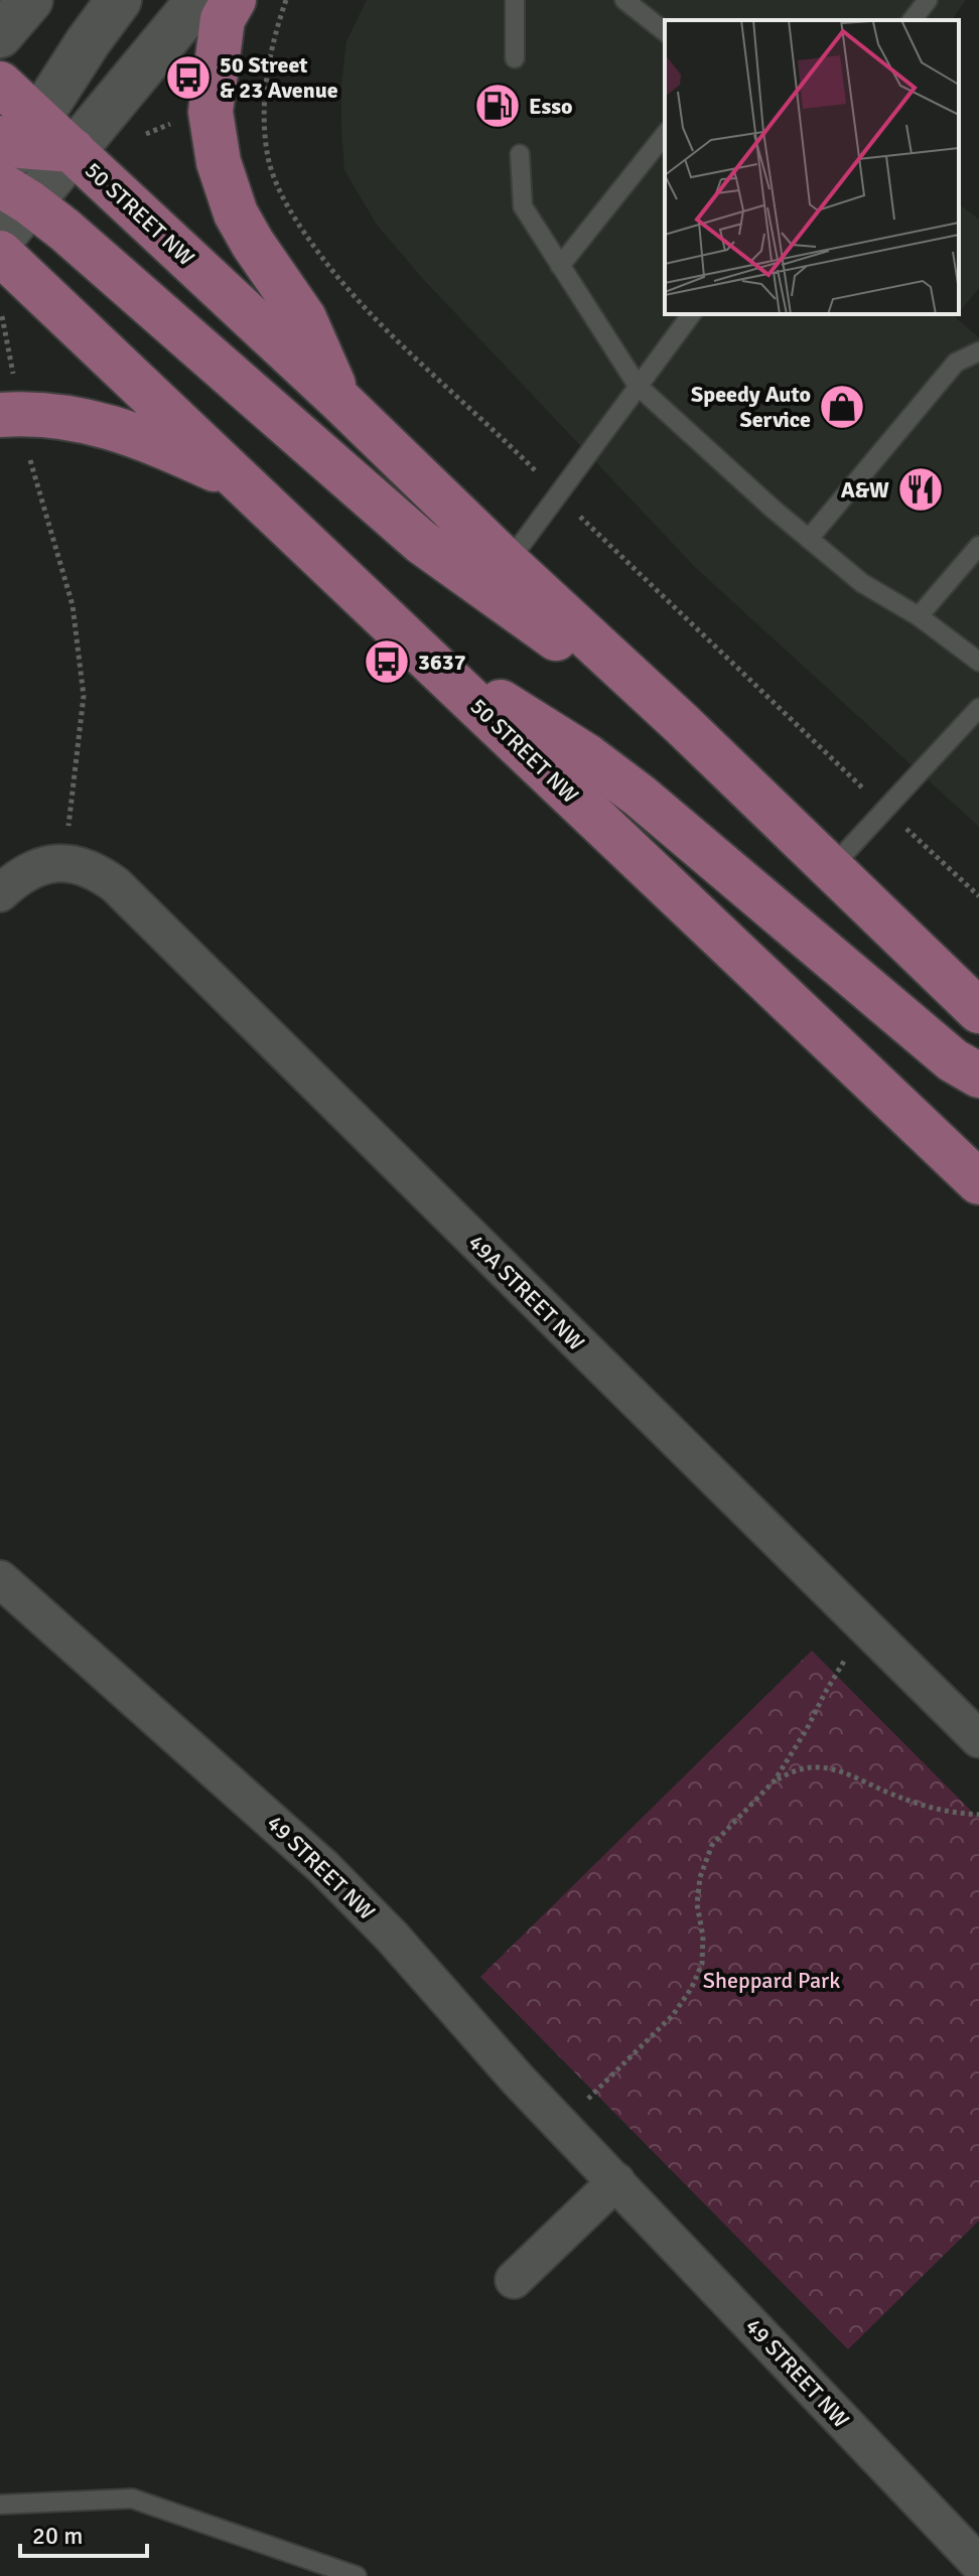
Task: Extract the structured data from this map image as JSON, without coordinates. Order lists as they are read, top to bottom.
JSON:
{
  "streets": {
    "main road": ["50 STREET NW"],
    "street": ["49A STREET NW", "49 STREET NW"]
  },
  "parks": ["Sheppard Park"],
  "places": {
    "bus stop": ["50 Street & 23 Avenue", "3637"],
    "fuel station": ["Esso"],
    "shop": ["Speedy Auto Service"],
    "restaurant": ["A&W"]
  },
  "scale_bar": "20 m"
}
